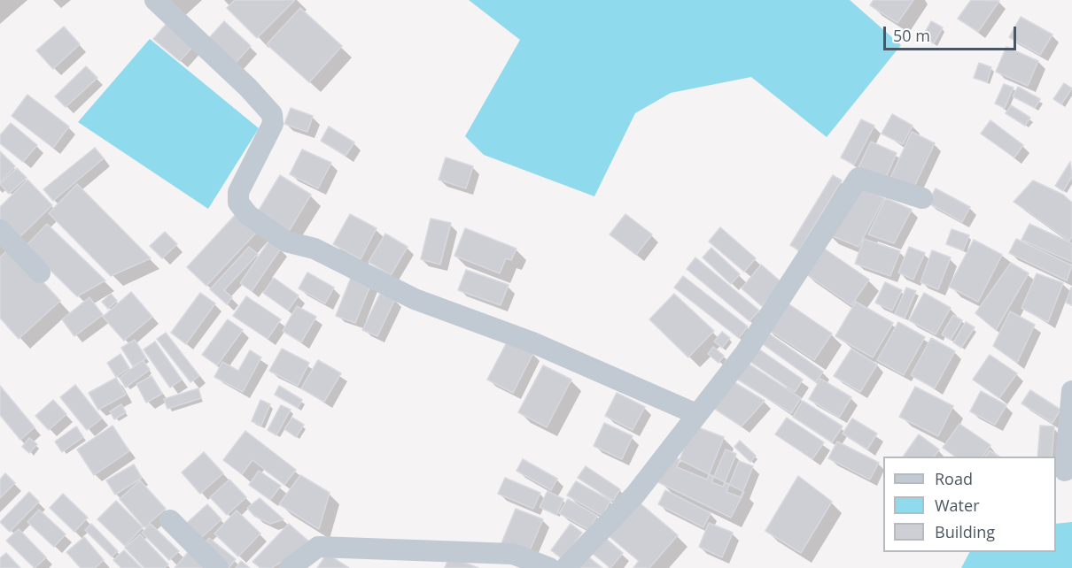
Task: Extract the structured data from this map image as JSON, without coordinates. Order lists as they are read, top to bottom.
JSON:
{
  "legend": ["Road", "Water", "Building"],
  "scale_bar": "50 m"
}
